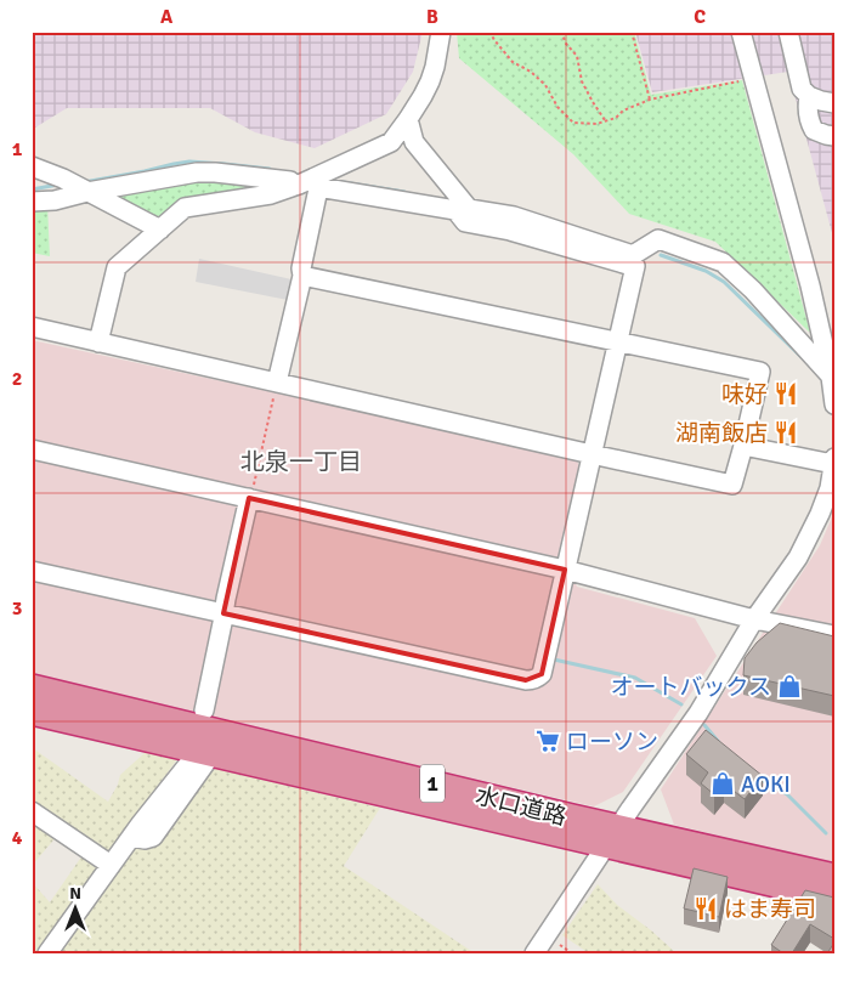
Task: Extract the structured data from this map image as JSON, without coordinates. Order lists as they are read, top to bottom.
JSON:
{
  "streets": {
    "highway": ["1", "水口道路"]
  },
  "districts": ["北泉一丁目"],
  "places": {
    "restaurant": ["味好", "湖南飯店", "はま寿司"],
    "shop": ["オートバックス", "AOKI"],
    "supermarket": ["ローソン"]
  },
  "north": "top",
  "grid": {
    "columns": ["A", "B", "C"],
    "rows": [
      "1",
      "2",
      "3",
      "4"
    ]
  }
}
